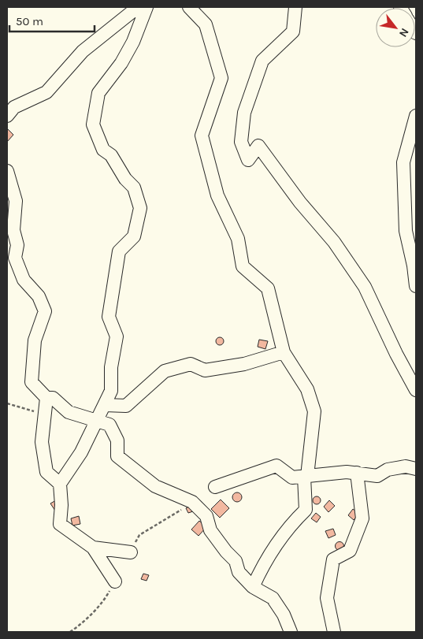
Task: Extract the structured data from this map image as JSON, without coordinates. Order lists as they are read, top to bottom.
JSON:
{
  "scale_bar": "50 m",
  "north": "bottom right"
}
